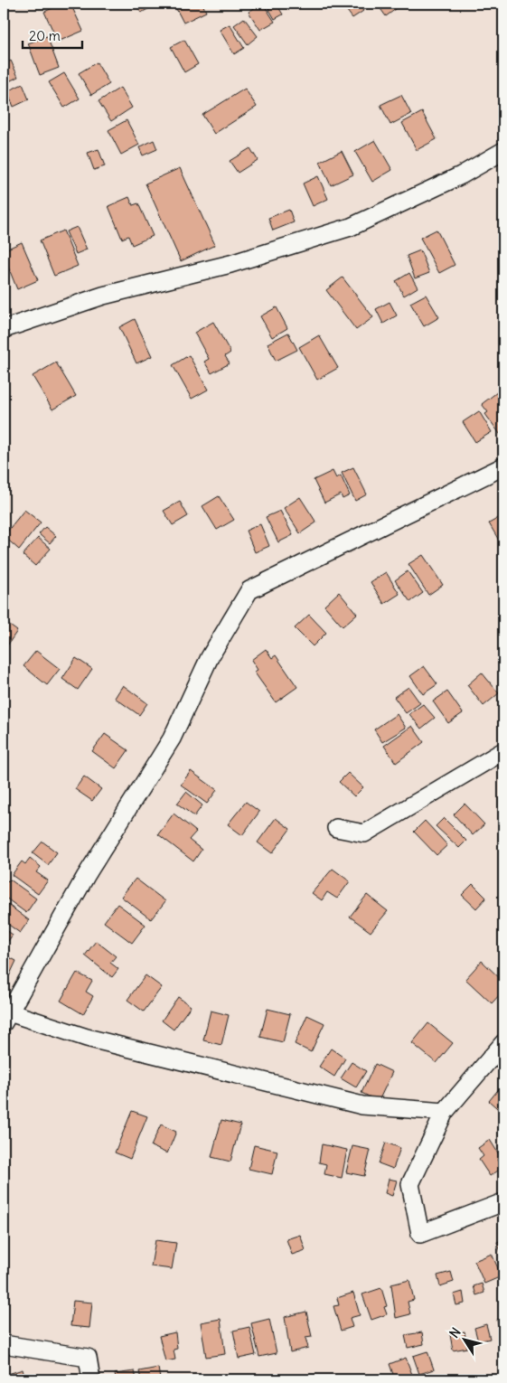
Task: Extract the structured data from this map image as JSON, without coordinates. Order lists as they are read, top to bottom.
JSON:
{
  "scale_bar": "20 m",
  "north": "top left"
}
